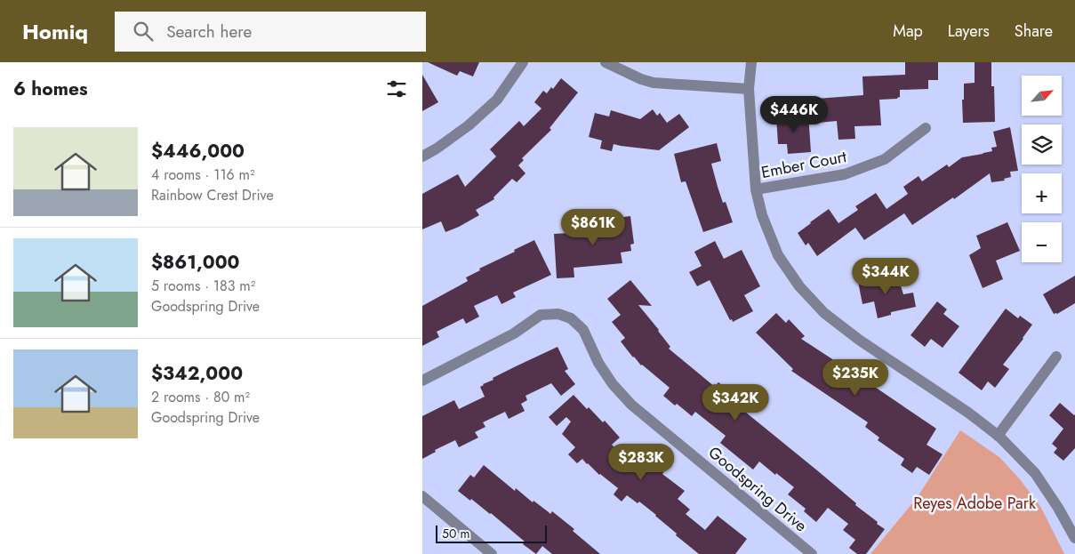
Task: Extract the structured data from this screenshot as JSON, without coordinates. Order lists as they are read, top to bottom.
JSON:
{
  "streets": {
    "street": ["Ember Court", "Goodspring Drive"]
  },
  "parks": ["Reyes Adobe Park"],
  "scale_bar": "50 m",
  "north": "top right",
  "page": {
    "header": "Homiq",
    "search": "Search here",
    "nav": ["Map", "Layers", "Share"],
    "heading": "6 homes",
    "map_buttons": ["+", "−"],
    "price": [
      "$446K",
      "$861K",
      "$344K",
      "$235K",
      "$342K",
      "$283K"
    ],
    "list": [
      {
        "name": "$446,000",
        "note": "4 rooms · 116 m² · Rainbow Crest Drive"
      },
      {
        "name": "$861,000",
        "note": "5 rooms · 183 m² · Goodspring Drive"
      },
      {
        "name": "$342,000",
        "note": "2 rooms · 80 m² · Goodspring Drive"
      }
    ],
    "scale": "50 m"
  }
}
